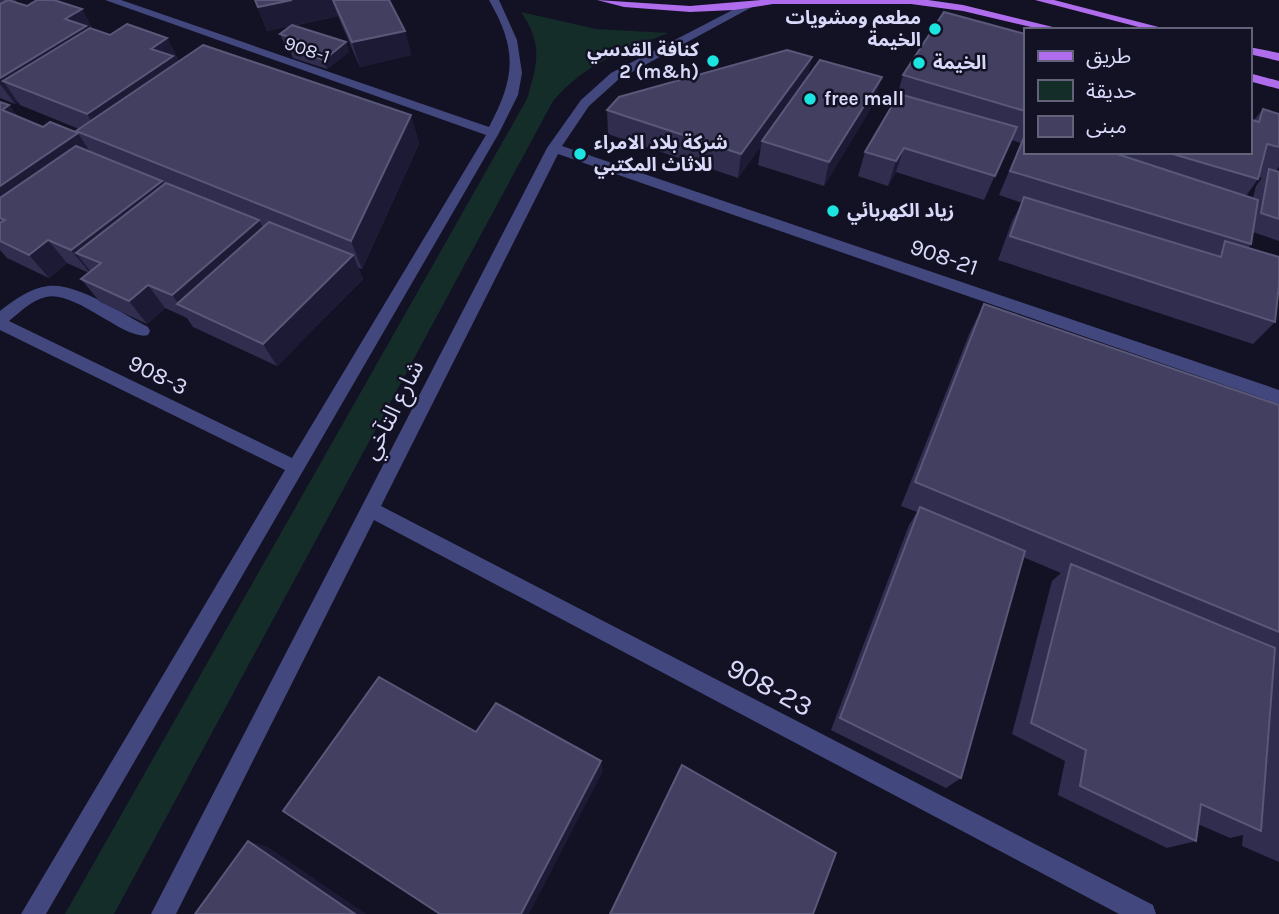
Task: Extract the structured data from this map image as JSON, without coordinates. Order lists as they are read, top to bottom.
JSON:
{
  "streets": {
    "street": [
      "908-1",
      "908-21",
      "908-3",
      "شارع التآخي",
      "908-23"
    ]
  },
  "crossings": [
    ["908-21", "شارع التآخي"],
    ["شارع التآخي", "908-23"]
  ],
  "places": [
    "مطعم ومشويات الخيمة",
    "كنافة القدسي 2 (m&h)",
    "الخيمة",
    "free mall",
    "شركة بلاد الامراء للاثاث المكتبي",
    "زياد الكهربائي"
  ],
  "legend": ["طريق", "حديقة", "مبنى"]
}
